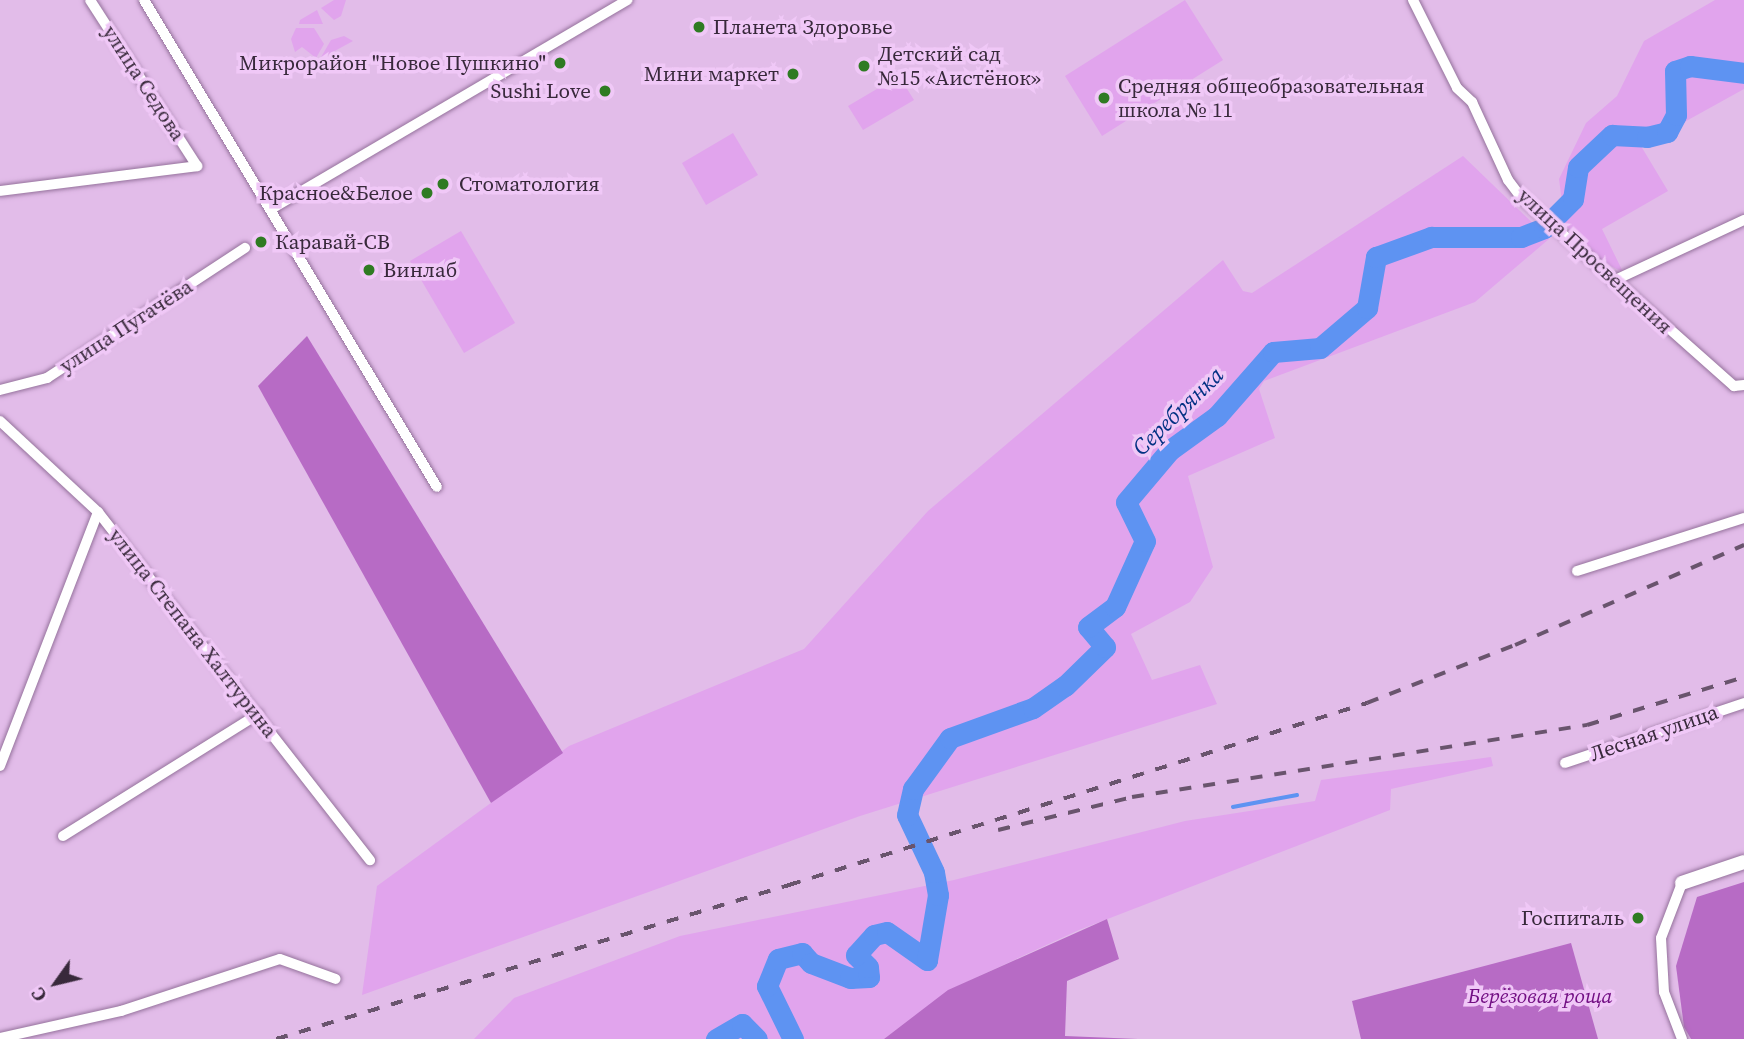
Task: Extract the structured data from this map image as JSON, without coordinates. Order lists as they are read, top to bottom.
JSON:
{
  "streets": {
    "street": [
      "улица Седова",
      "улица Просвещения",
      "улица Пугачёва",
      "улица Степана Халтурина",
      "Лесная улица"
    ]
  },
  "water": ["Серебрянка"],
  "parks": ["Берёзовая роща"],
  "places": [
    "Планета Здоровье",
    "Микрорайон \"Новое Пушкино\"",
    "Детский сад №15 «Аистёнок»",
    "Мини маркет",
    "Sushi Love",
    "Средняя общеобразовательная школа № 11",
    "Стоматология",
    "Красное&Белое",
    "Каравай-СВ",
    "Винлаб",
    "Госпиталь"
  ],
  "north": "bottom left"
}
